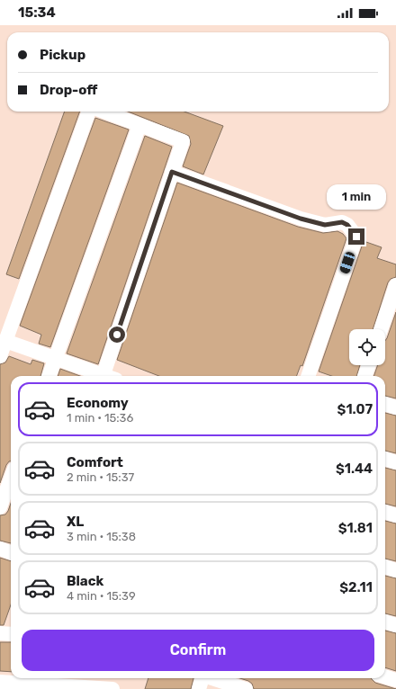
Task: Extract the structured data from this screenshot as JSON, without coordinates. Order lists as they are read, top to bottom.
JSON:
{
  "page": {
    "status": "15:34",
    "banner": ["Pickup", "Drop-off"],
    "bubble": "1 min",
    "list": [
      {
        "name": "Economy",
        "note": "1 min · 15:36",
        "value": "$1.07"
      },
      {
        "name": "Comfort",
        "note": "2 min · 15:37",
        "value": "$1.44"
      },
      {
        "name": "XL",
        "note": "3 min · 15:38",
        "value": "$1.81"
      },
      {
        "name": "Black",
        "note": "4 min · 15:39",
        "value": "$2.11"
      }
    ],
    "buttons": "Confirm"
  }
}
